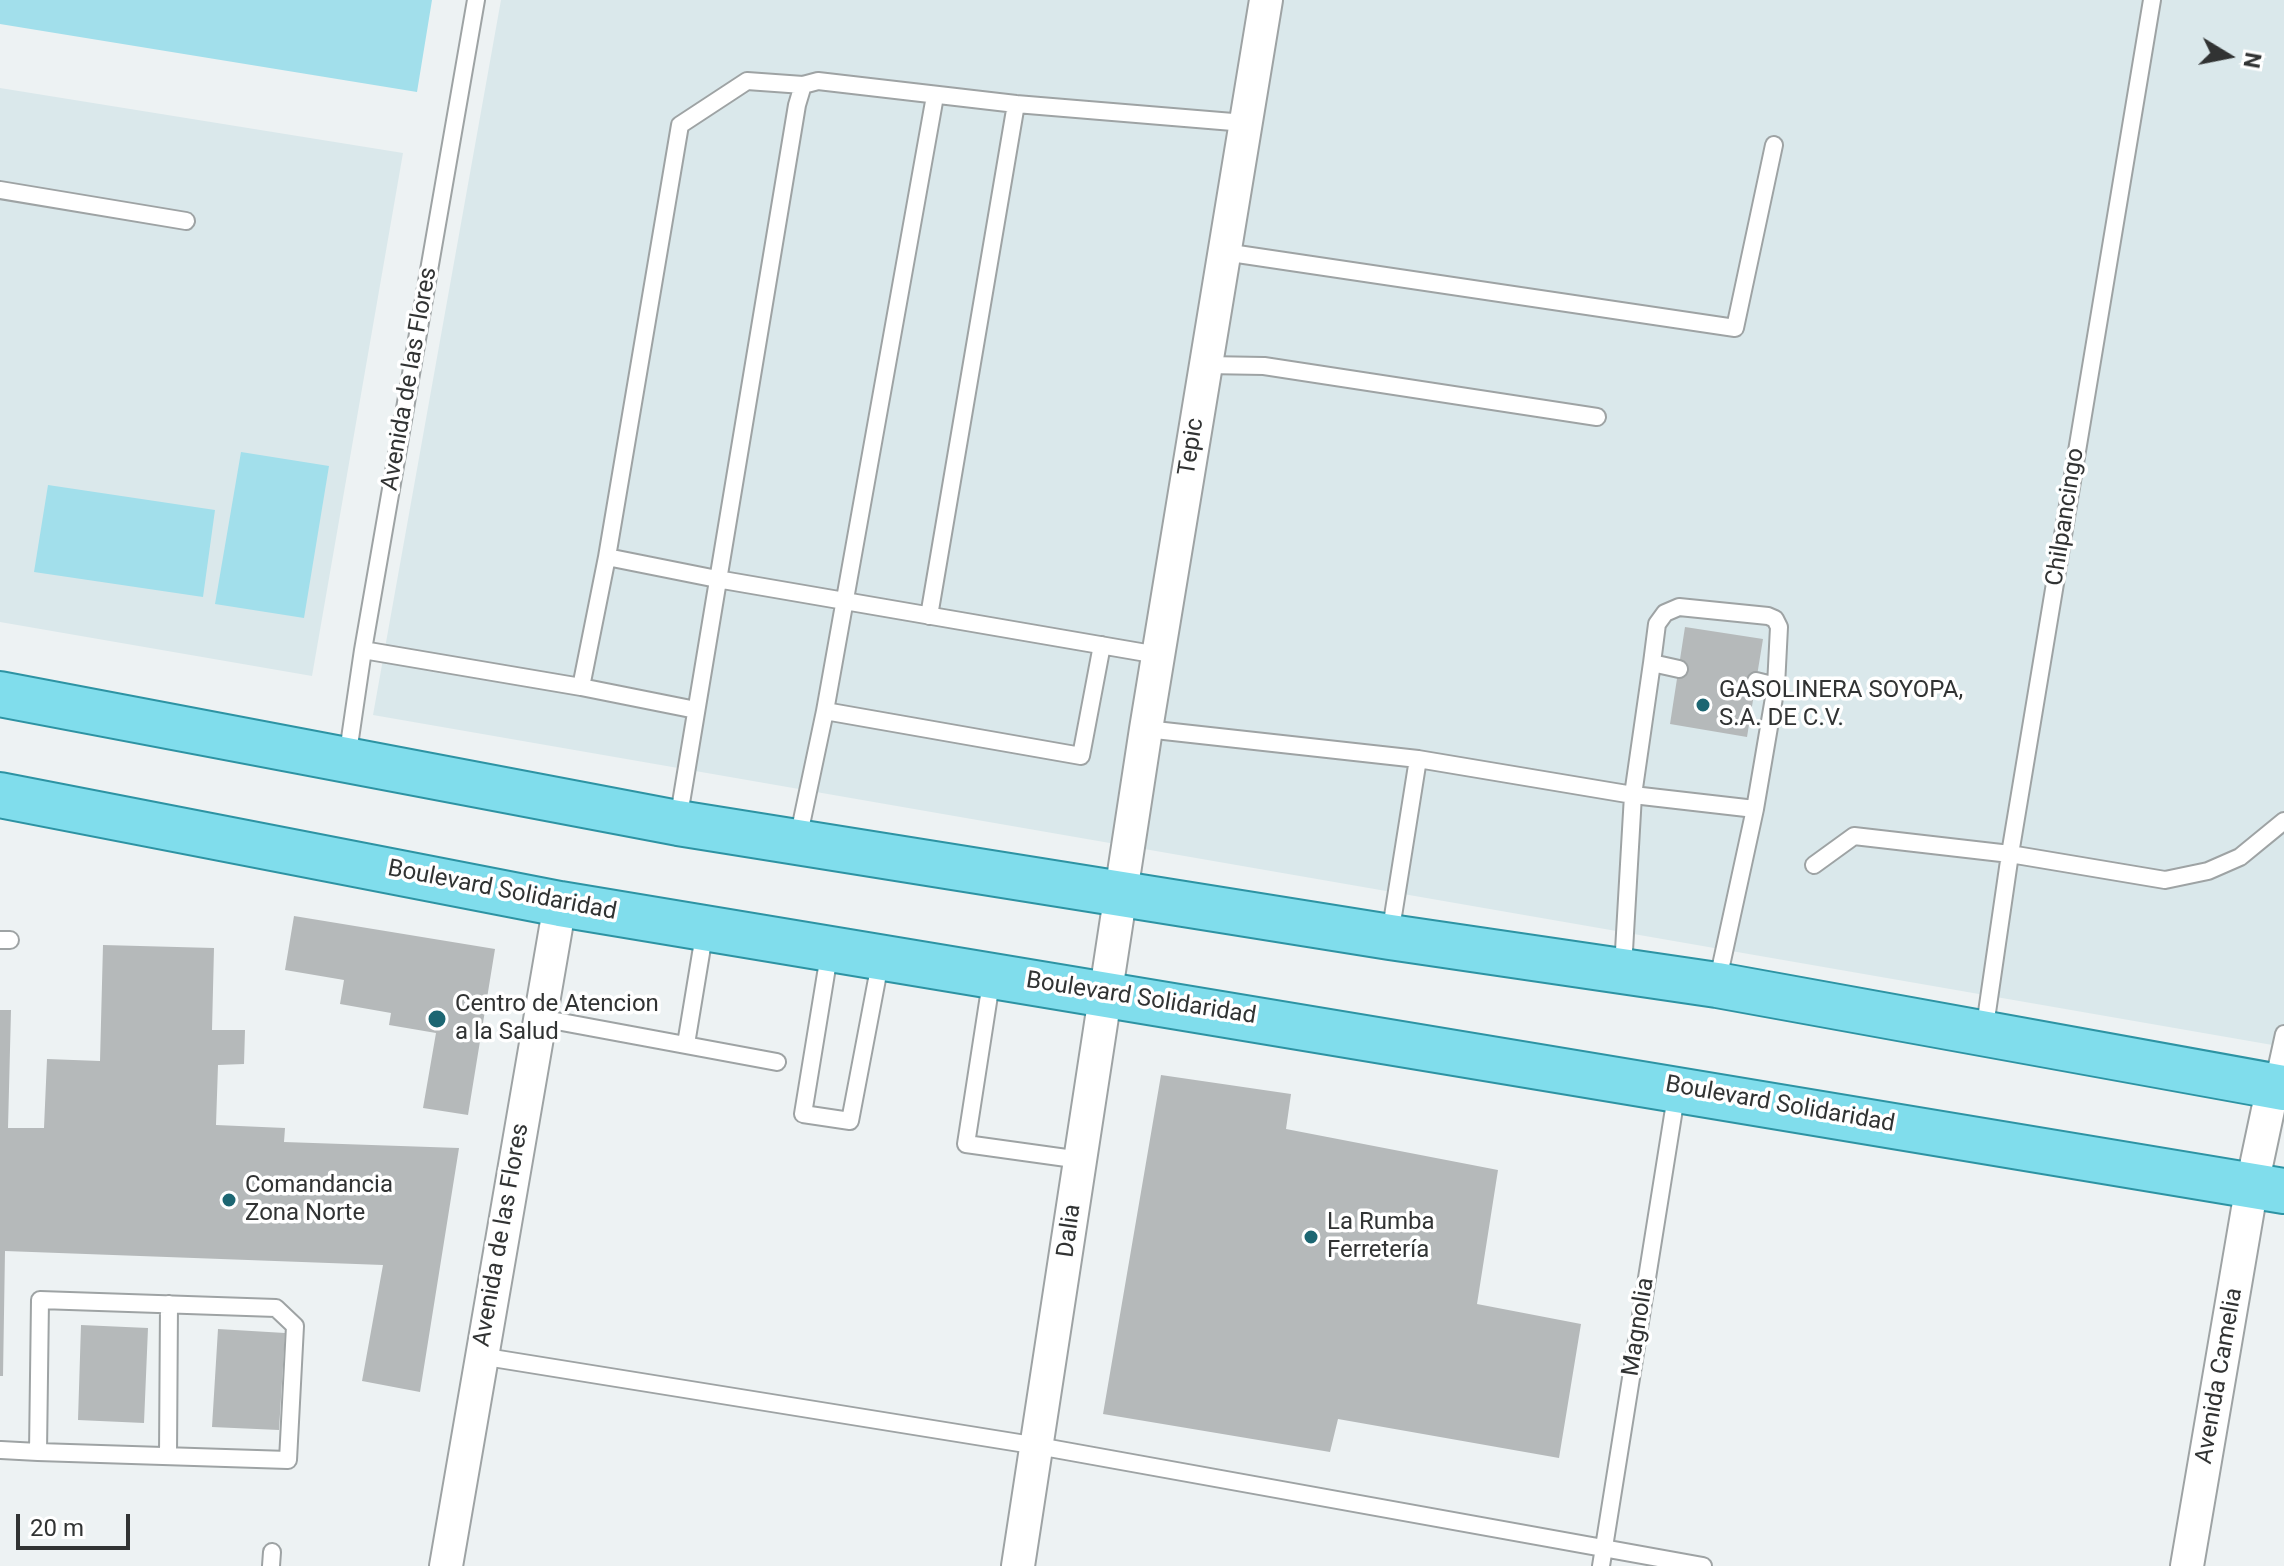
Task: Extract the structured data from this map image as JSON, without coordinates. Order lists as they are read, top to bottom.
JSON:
{
  "streets": {
    "main road": ["Boulevard Solidaridad"],
    "street": [
      "Avenida de las Flores",
      "Tepic",
      "Dalia",
      "Avenida Camelia"
    ],
    "lane": ["Chilpancingo", "Magnolia"]
  },
  "crossings": [
    ["Avenida de las Flores", "Boulevard Solidaridad"],
    ["Tepic", "Dalia"],
    ["Boulevard Solidaridad", "Dalia"],
    ["Boulevard Solidaridad", "Magnolia"],
    ["Boulevard Solidaridad", "Avenida Camelia"]
  ],
  "places": [
    "GASOLINERA SOYOPA, S.A. DE C.V.",
    "Centro de Atencion a la Salud",
    "Comandancia Zona Norte",
    "La Rumba Ferretería"
  ],
  "scale_bar": "20 m",
  "north": "right"
}
